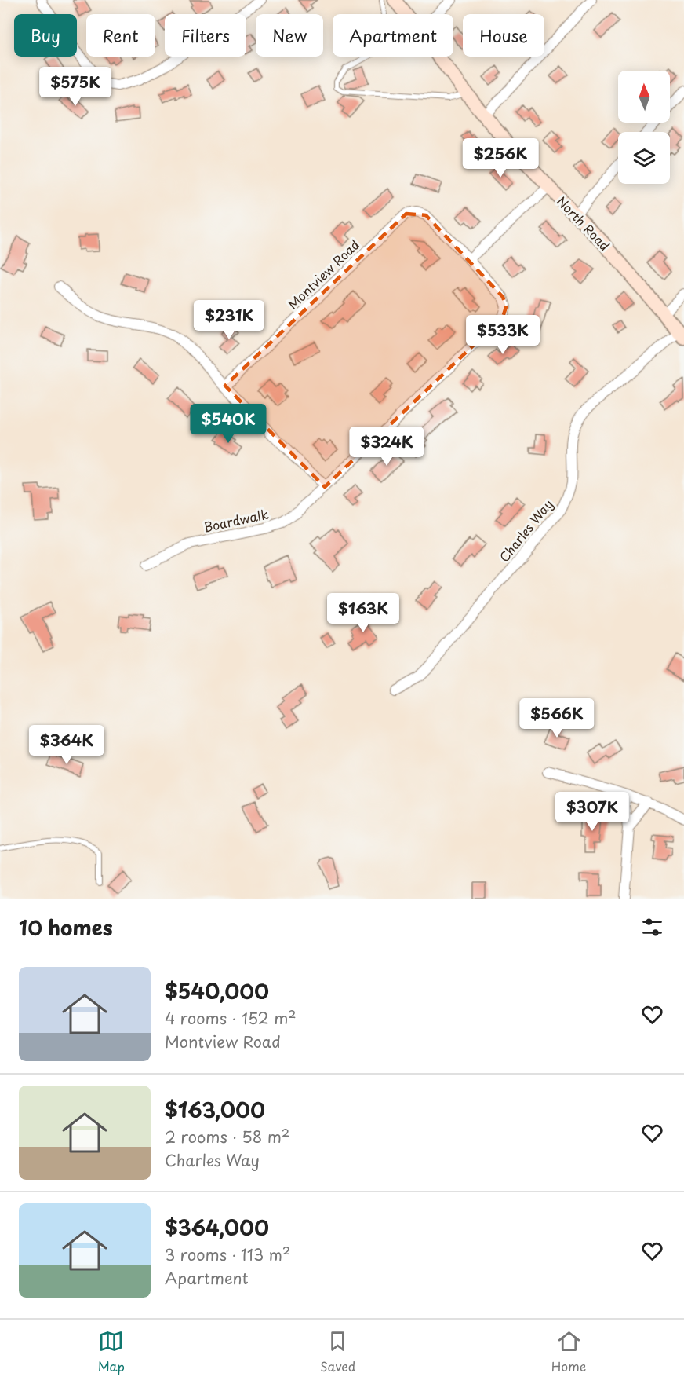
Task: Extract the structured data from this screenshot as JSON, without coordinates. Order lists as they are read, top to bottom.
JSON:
{
  "streets": {
    "main road": ["North Road"],
    "street": ["Montview Road", "Boardwalk", "Charles Way"]
  },
  "crossings": [
    ["North Road", "Charles Way"],
    ["Montview Road", "Boardwalk"]
  ],
  "north": "top",
  "page": {
    "chip": [
      "Buy",
      "Rent",
      "Filters",
      "New",
      "Apartment",
      "House"
    ],
    "price": [
      "$575K",
      "$256K",
      "$231K",
      "$533K",
      "$540K",
      "$324K",
      "$163K",
      "$566K",
      "$364K",
      "$307K"
    ],
    "heading": "10 homes",
    "list": [
      {
        "name": "$540,000",
        "note": "4 rooms · 152 m² · Montview Road"
      },
      {
        "name": "$163,000",
        "note": "2 rooms · 58 m² · Charles Way"
      },
      {
        "name": "$364,000",
        "note": "3 rooms · 113 m² · Apartment"
      }
    ],
    "tabs": ["Map", "Saved", "Home"]
  }
}
